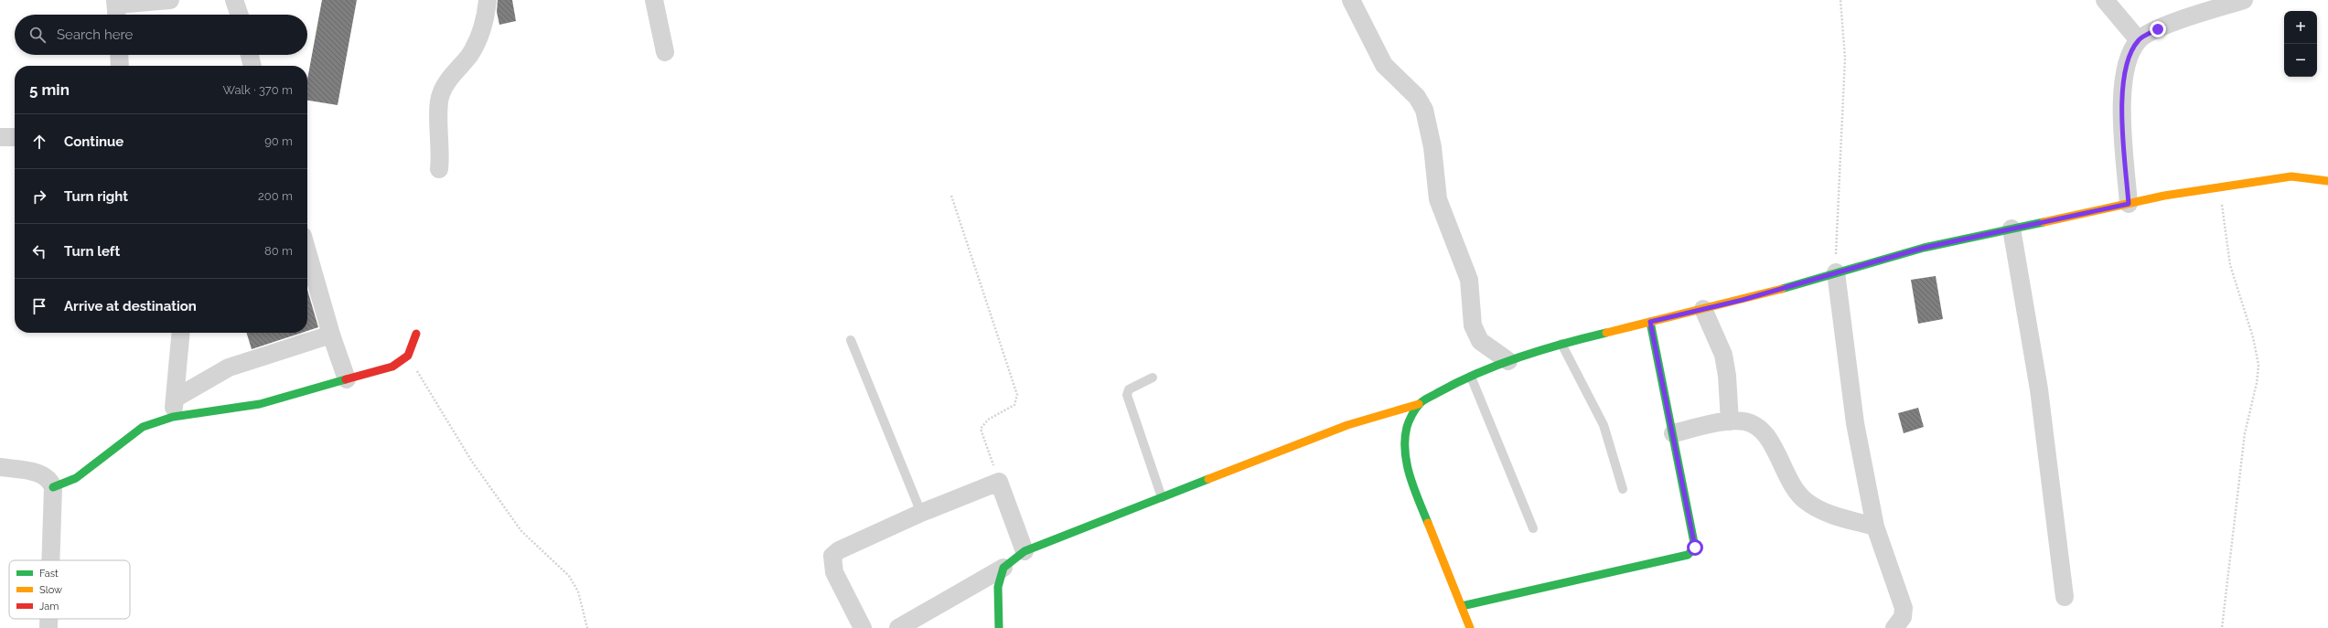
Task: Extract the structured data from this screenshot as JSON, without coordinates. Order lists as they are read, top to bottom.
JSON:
{
  "legend": ["Fast", "Slow", "Jam"],
  "page": {
    "map_buttons": ["+", "−"],
    "search": "Search here",
    "heading": ["5 min", "Walk · 370 m"],
    "list": [
      ["Continue", "90 m"],
      ["Turn right", "200 m"],
      ["Turn left", "80 m"],
      "Arrive at destination"
    ]
  }
}
